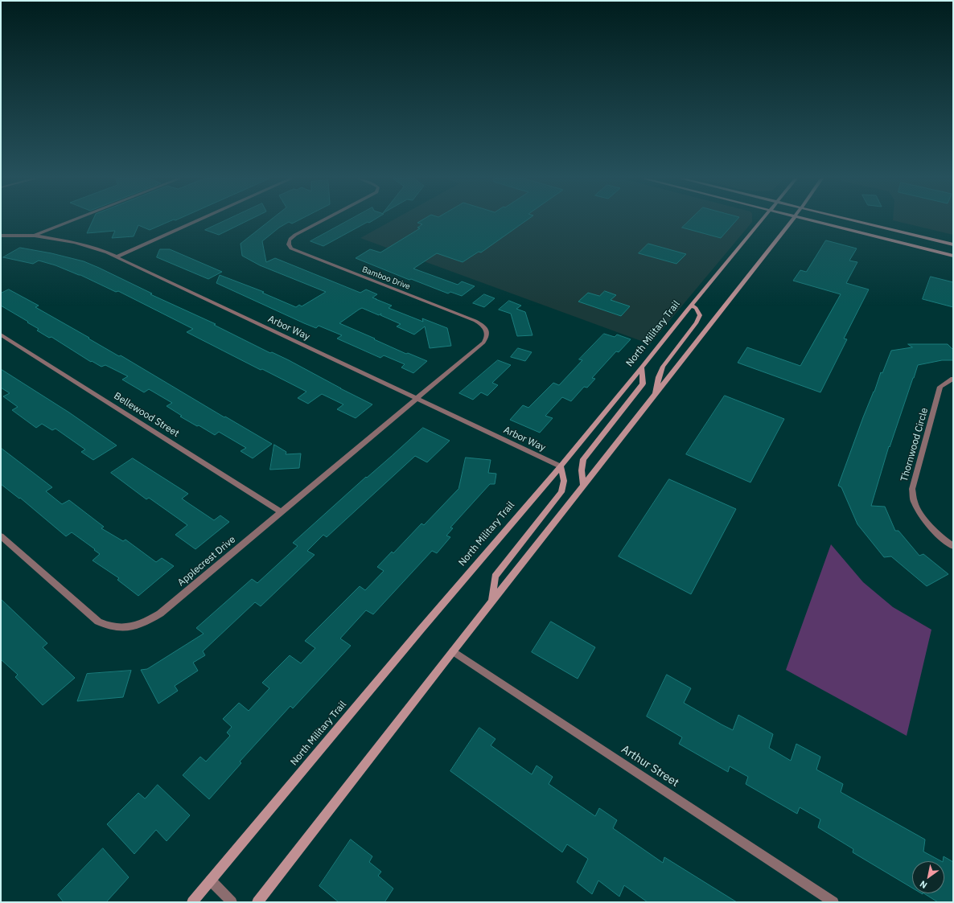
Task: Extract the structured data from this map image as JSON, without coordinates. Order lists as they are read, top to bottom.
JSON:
{
  "streets": {
    "main road": ["North Military Trail"],
    "street": [
      "Bamboo Drive",
      "Arbor Way",
      "Bellewood Street",
      "Thornwood Circle",
      "Applecrest Drive",
      "Arthur Street"
    ]
  },
  "crossings": [
    ["Bamboo Drive", "Arbor Way"],
    ["Bamboo Drive", "Applecrest Drive"],
    ["Arbor Way", "North Military Trail"],
    ["Arbor Way", "Applecrest Drive"],
    ["Bellewood Street", "Applecrest Drive"]
  ],
  "north": "bottom left"
}
